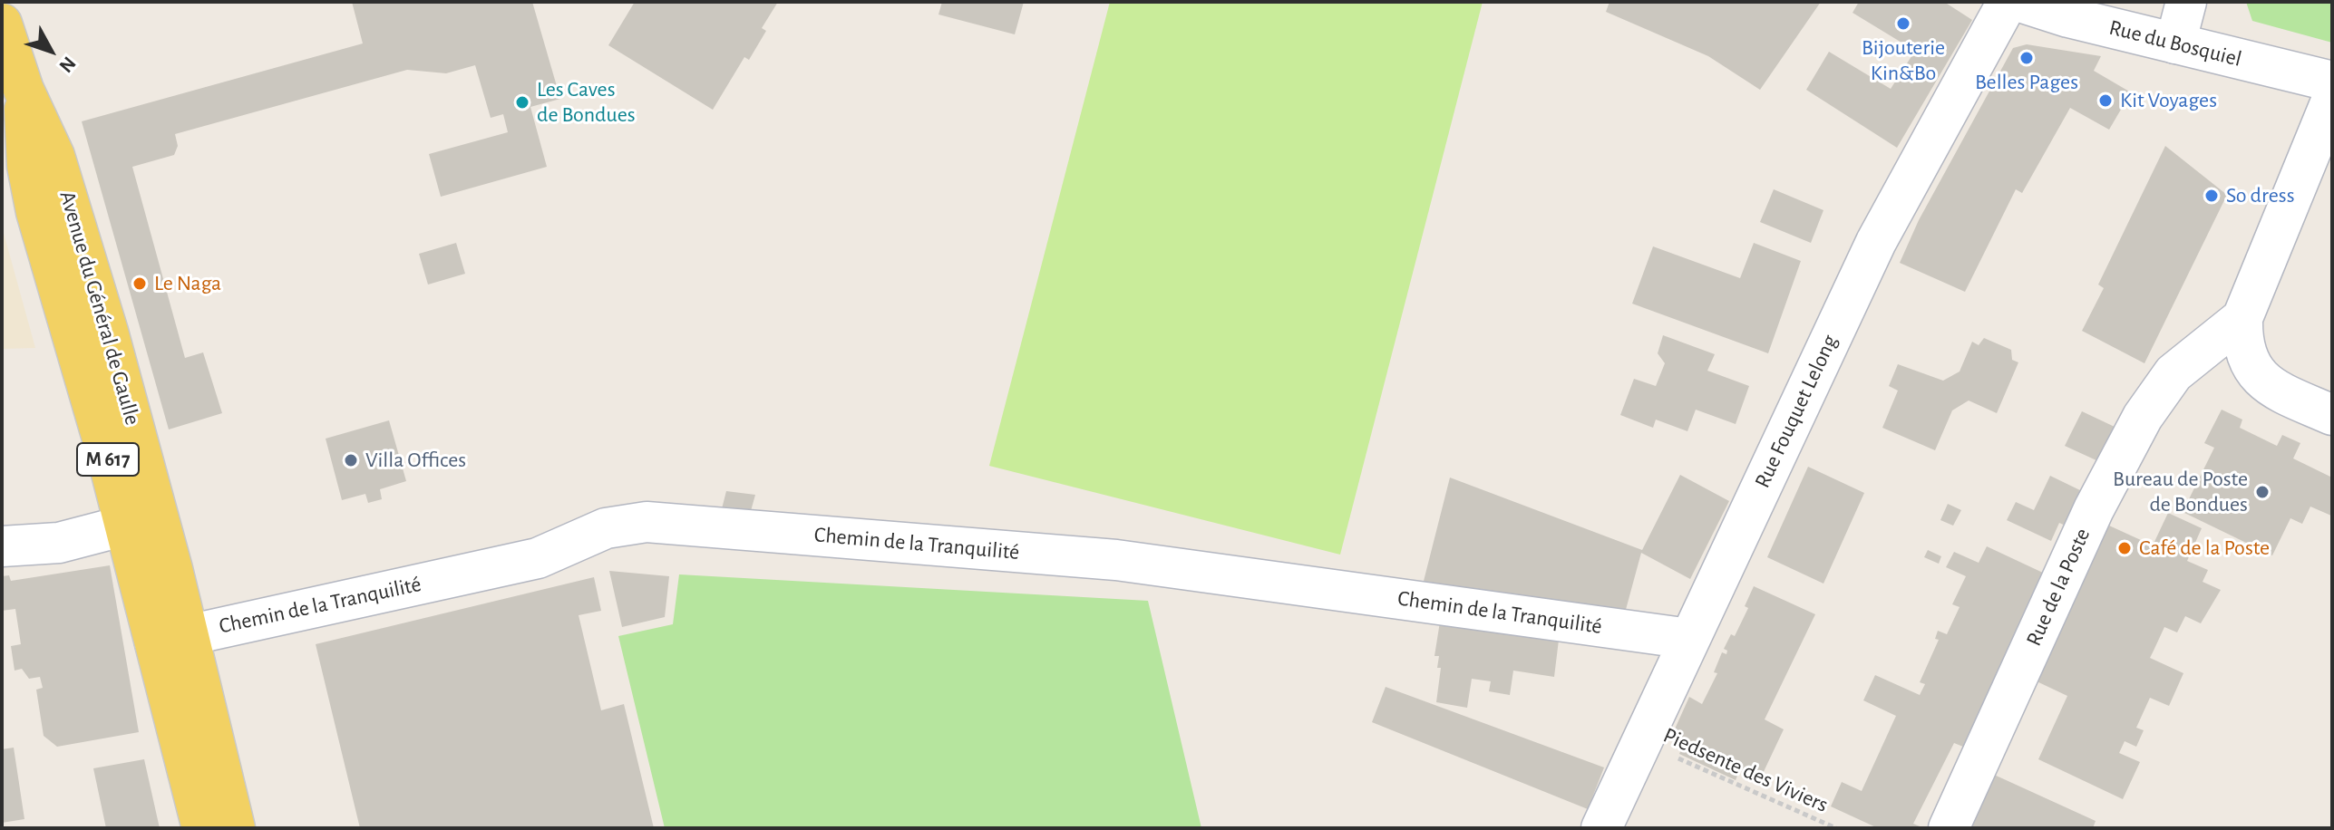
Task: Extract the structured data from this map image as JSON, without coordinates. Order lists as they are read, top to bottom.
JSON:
{
  "streets": {
    "main road": ["Avenue du Général de Gaulle", "M 617"],
    "street": [
      "Rue du Bosquiel",
      "Rue Fouquet Lelong",
      "Chemin de la Tranquilité",
      "Rue de la Poste"
    ],
    "path": ["Piedsente des Viviers"]
  },
  "crossings": [
    ["Avenue du Général de Gaulle", "Chemin de la Tranquilité"],
    ["Rue Fouquet Lelong", "Chemin de la Tranquilité"],
    ["Rue Fouquet Lelong", "Piedsente des Viviers"]
  ],
  "places": [
    "Bijouterie Kin&Bo",
    "Belles Pages",
    "Kit Voyages",
    "Les Caves de Bondues",
    "So dress",
    "Le Naga",
    "Villa Offices",
    "Bureau de Poste de Bondues",
    "Café de la Poste"
  ],
  "north": "bottom right"
}
